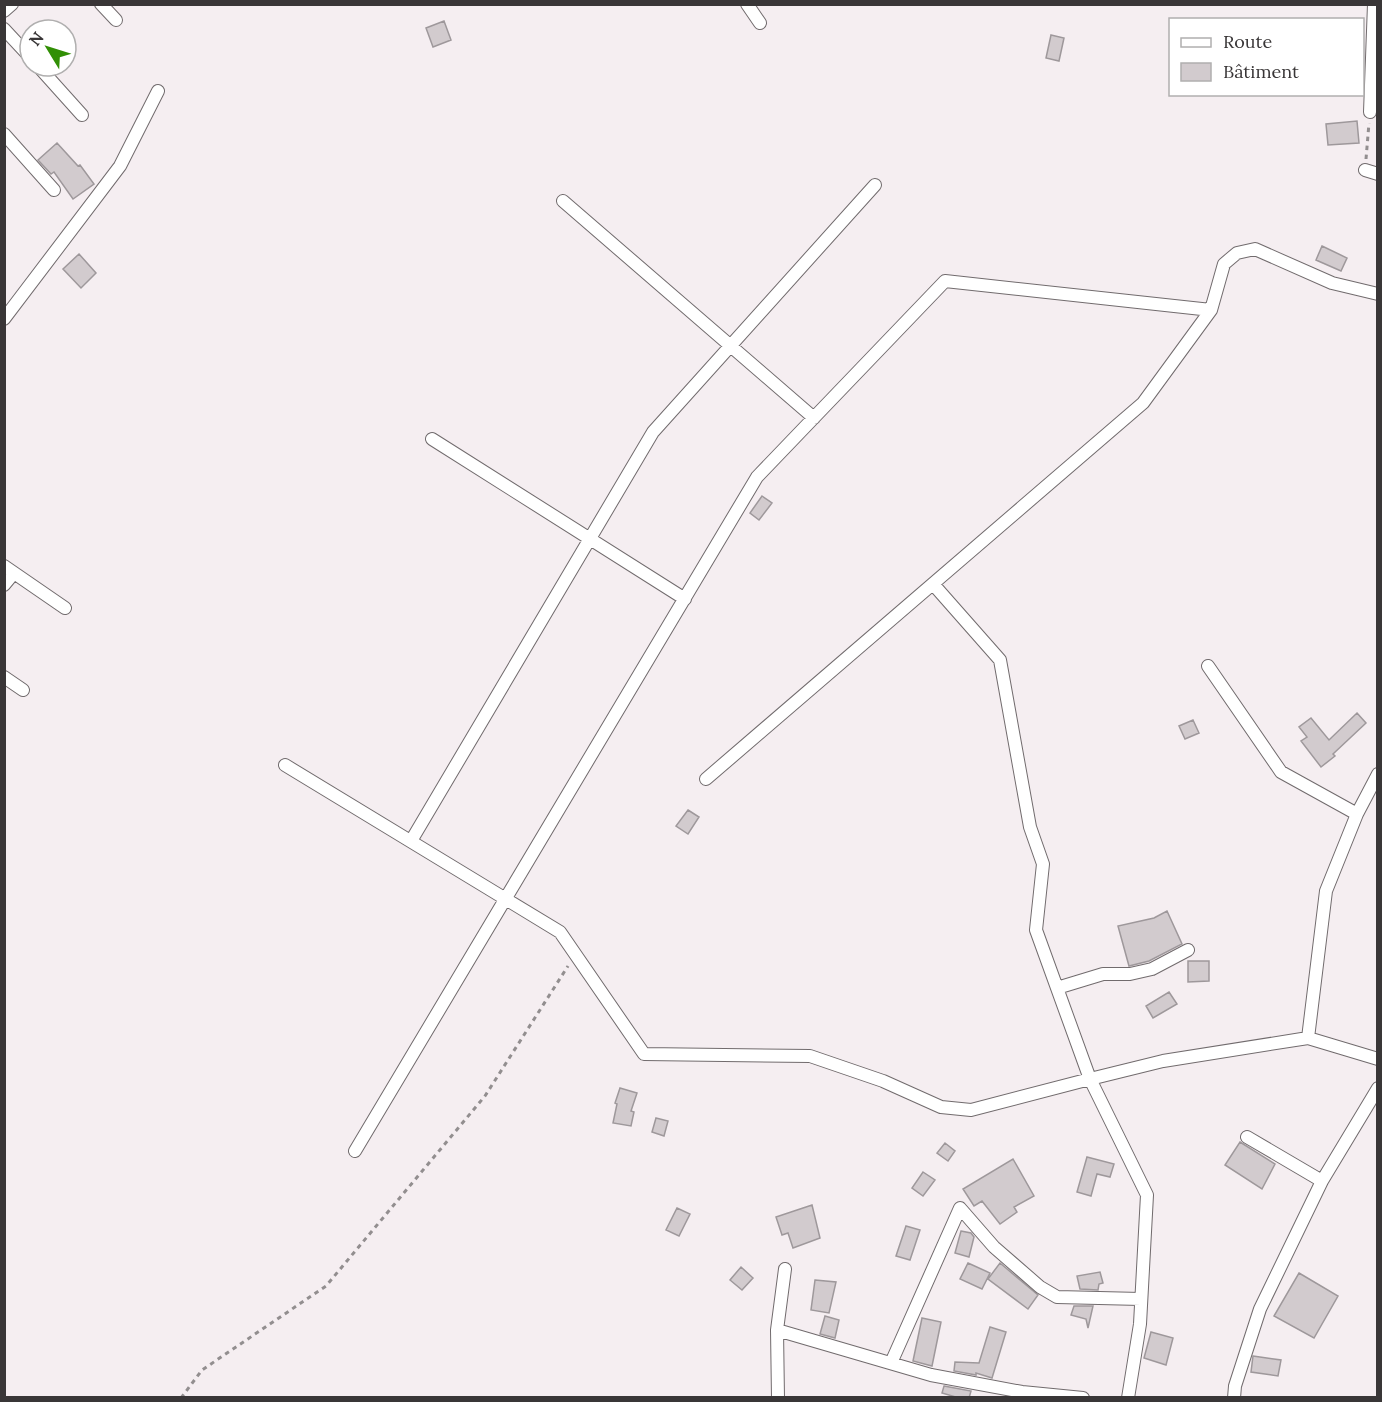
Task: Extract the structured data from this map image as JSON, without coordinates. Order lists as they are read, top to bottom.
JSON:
{
  "legend": ["Route", "Bâtiment"],
  "north": "top left"
}
